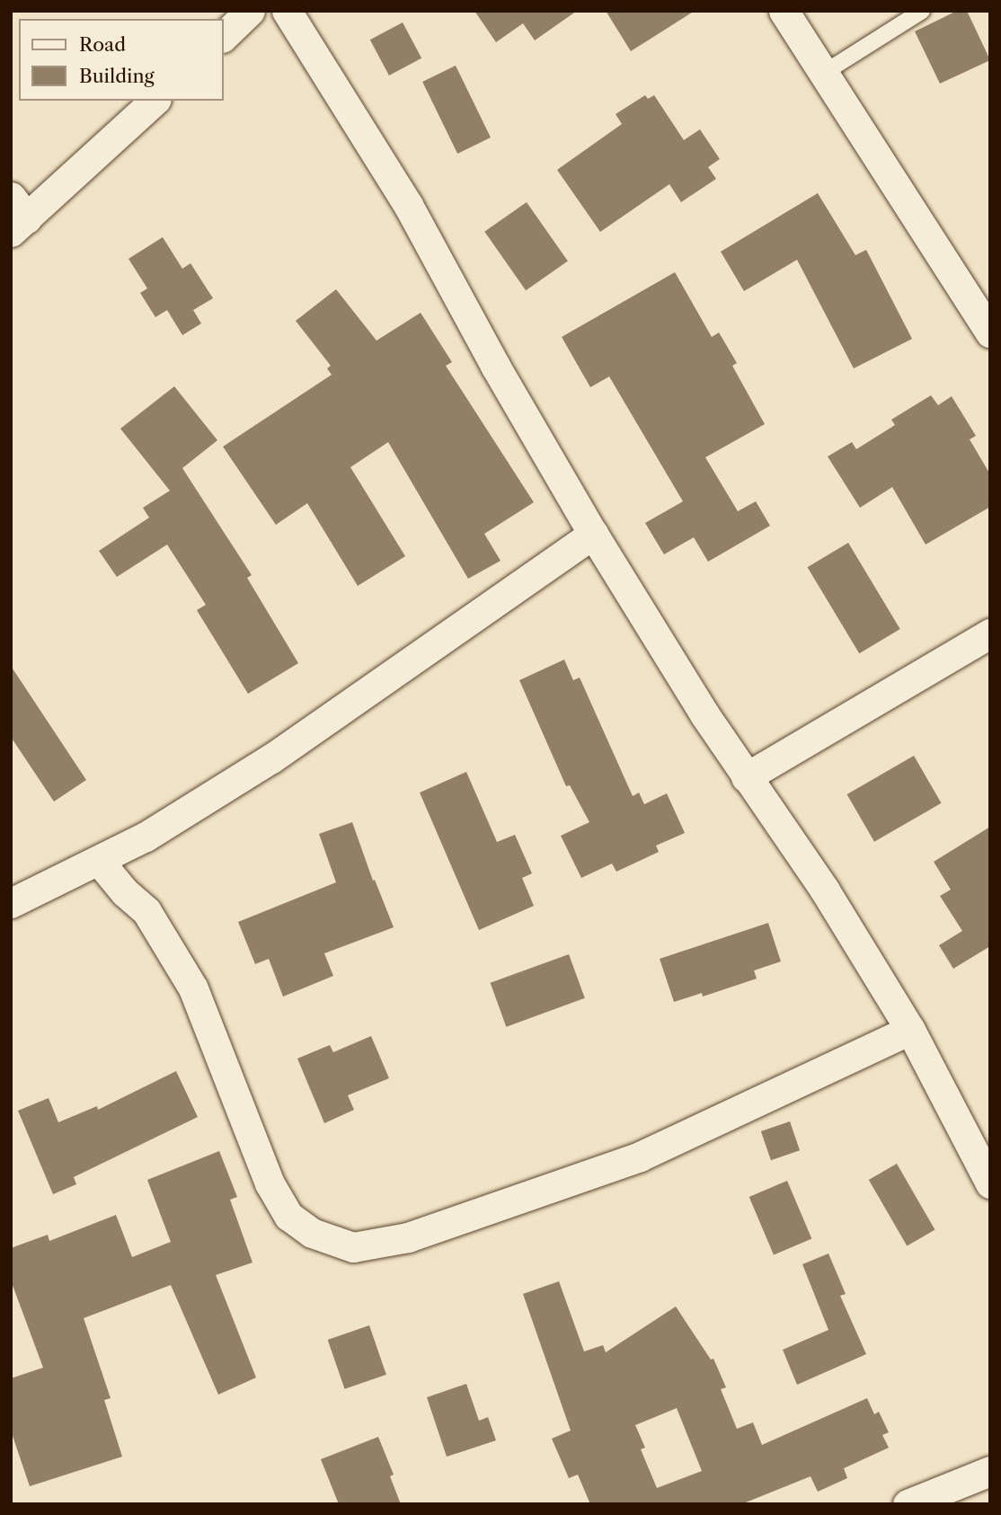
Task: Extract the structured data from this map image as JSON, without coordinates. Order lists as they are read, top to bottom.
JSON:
{
  "legend": ["Road", "Building"]
}
